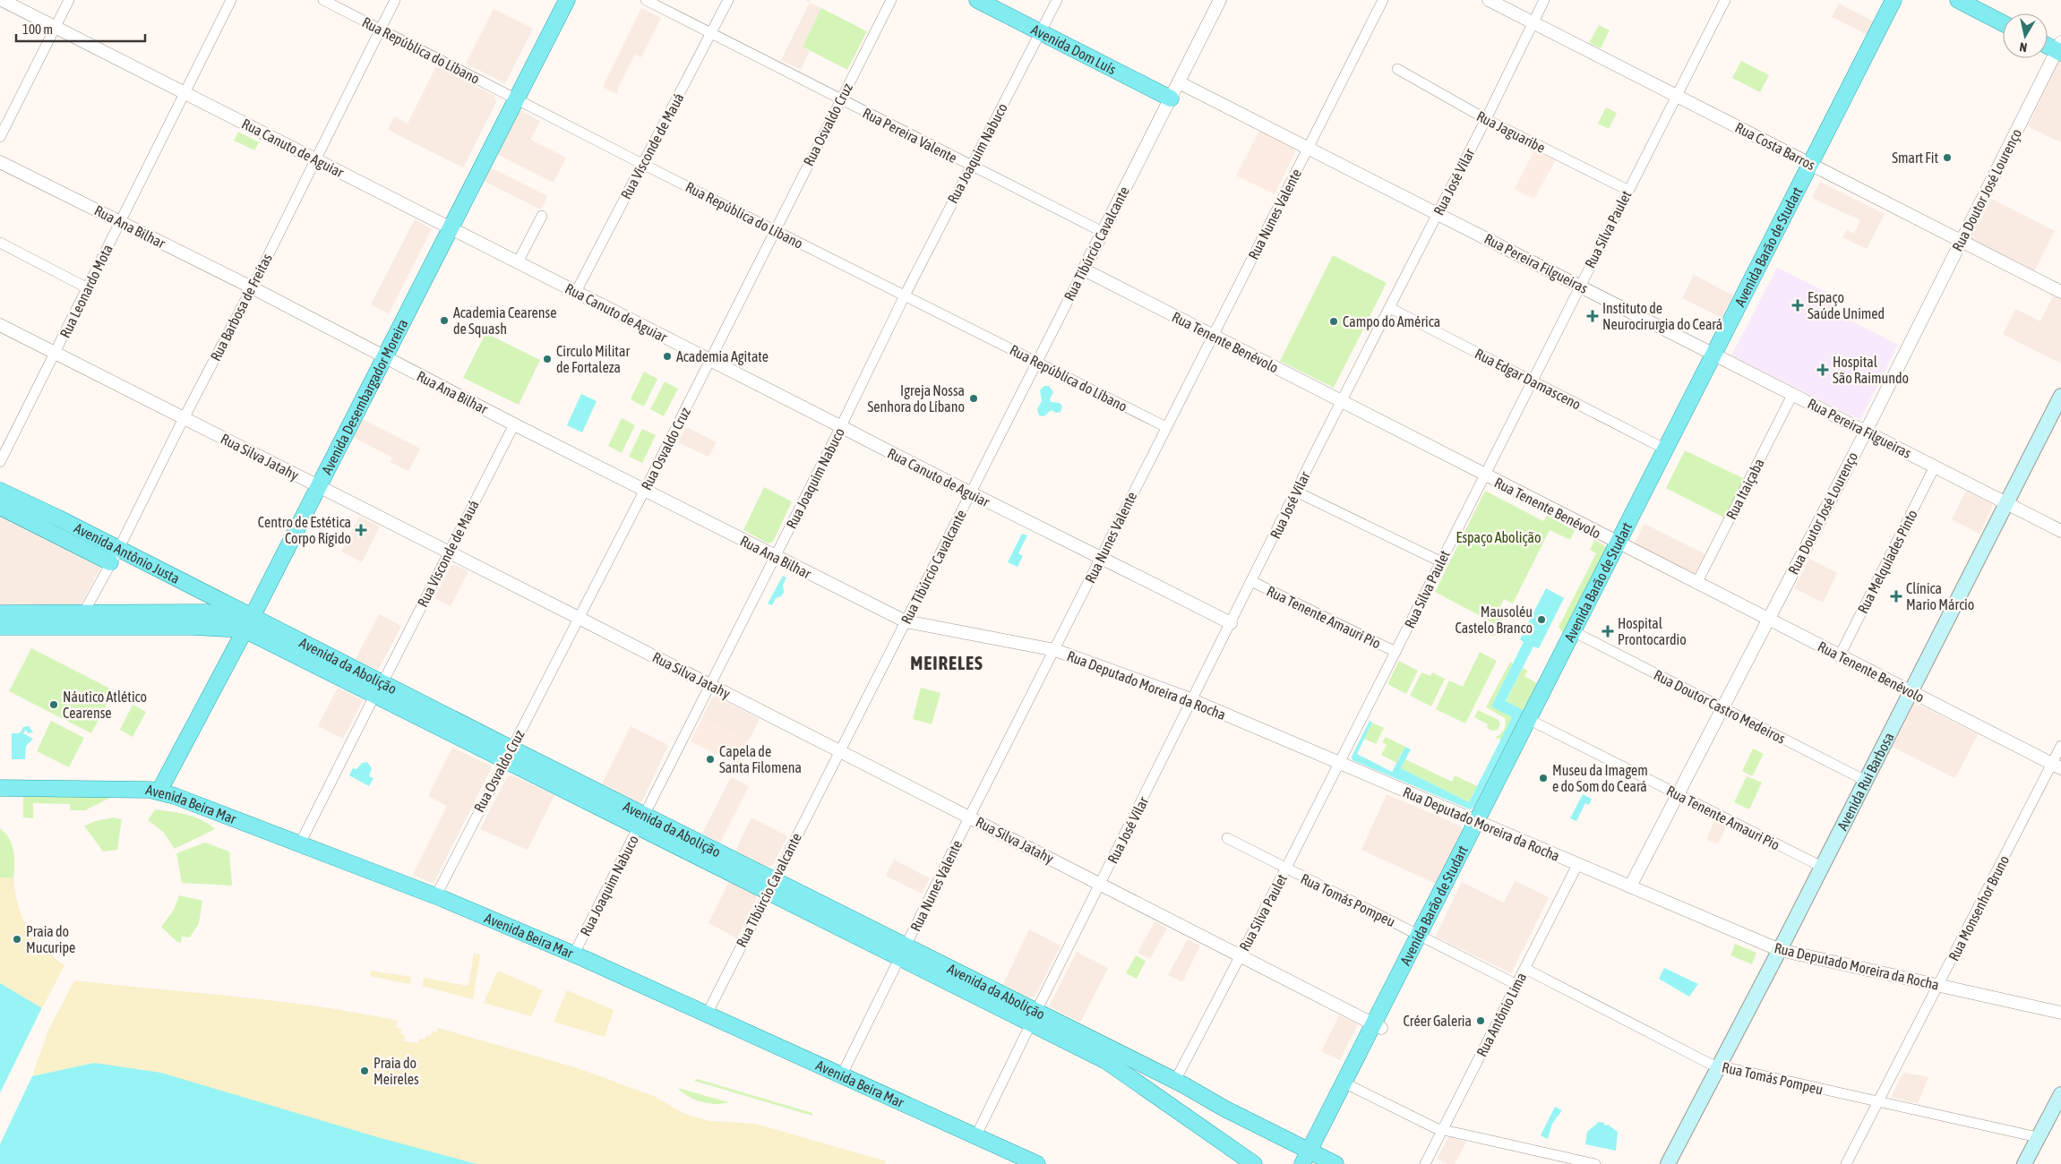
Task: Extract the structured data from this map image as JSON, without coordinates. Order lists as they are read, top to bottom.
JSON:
{
  "streets": {
    "main road": [
      "Avenida Dom Luís",
      "Avenida Barão de Studart",
      "Avenida Desembargador Moreira",
      "Avenida Antônio Justa",
      "Avenida da Abolição",
      "Avenida Rui Barbosa",
      "Avenida Beira Mar"
    ],
    "street": [
      "Rua República do Líbano",
      "Rua Osvaldo Cruz",
      "Rua Jaguaribe",
      "Rua Pereira Valente",
      "Rua Visconde de Mauá",
      "Rua Costa Barros",
      "Rua Canuto de Aguiar",
      "Rua Joaquim Nabuco",
      "Rua José Vilar",
      "Rua Doutor José Lourenço",
      "Rua Nunes Valente",
      "Rua Ana Bilhar",
      "Rua Silva Paulet",
      "Rua Tibúrcio Cavalcante",
      "Rua Pereira Filgueiras",
      "Rua Leonardo Mota",
      "Rua Barbosa de Freitas",
      "Rua Tenente Benévolo",
      "Rua Edgar Damasceno",
      "Rua Silva Jatahy",
      "Rua Itaiçaba",
      "Rua Melquíades Pinto",
      "Rua Tenente Amauri Pio",
      "Rua Deputado Moreira da Rocha",
      "Rua Doutor Castro Medeiros",
      "Rua Tomás Pompeu",
      "Rua Monsenhor Bruno",
      "Rua Antônio Lima"
    ]
  },
  "crossings": [
    ["Avenida Dom Luís", "Rua Joaquim Nabuco"],
    ["Avenida Dom Luís", "Rua Tibúrcio Cavalcante"],
    ["Rua República do Líbano", "Rua Osvaldo Cruz"],
    ["Rua República do Líbano", "Rua Visconde de Mauá"],
    ["Rua República do Líbano", "Rua Joaquim Nabuco"],
    ["Rua República do Líbano", "Rua Nunes Valente"],
    ["Rua República do Líbano", "Rua Tibúrcio Cavalcante"],
    ["Rua República do Líbano", "Rua Barbosa de Freitas"],
    ["Rua República do Líbano", "Avenida Desembargador Moreira"],
    ["Rua Osvaldo Cruz", "Rua Pereira Valente"],
    ["Rua Osvaldo Cruz", "Rua Canuto de Aguiar"],
    ["Rua Osvaldo Cruz", "Rua Ana Bilhar"],
    ["Rua Osvaldo Cruz", "Rua Silva Jatahy"],
    ["Rua Osvaldo Cruz", "Avenida da Abolição"],
    ["Rua Osvaldo Cruz", "Avenida Beira Mar"],
    ["Rua Jaguaribe", "Rua José Vilar"],
    ["Rua Jaguaribe", "Rua Silva Paulet"],
    ["Rua Pereira Valente", "Rua Visconde de Mauá"],
    ["Rua Pereira Valente", "Rua Joaquim Nabuco"],
    ["Rua Pereira Valente", "Rua Tibúrcio Cavalcante"],
    ["Rua Visconde de Mauá", "Rua Canuto de Aguiar"],
    ["Rua Visconde de Mauá", "Rua Ana Bilhar"],
    ["Rua Visconde de Mauá", "Rua Silva Jatahy"],
    ["Rua Visconde de Mauá", "Avenida da Abolição"],
    ["Rua Visconde de Mauá", "Avenida Beira Mar"],
    ["Rua Costa Barros", "Rua José Vilar"],
    ["Rua Costa Barros", "Rua Doutor José Lourenço"],
    ["Rua Costa Barros", "Rua Silva Paulet"],
    ["Rua Costa Barros", "Avenida Barão de Studart"],
    ["Rua Canuto de Aguiar", "Rua Joaquim Nabuco"],
    ["Rua Canuto de Aguiar", "Rua José Vilar"],
    ["Rua Canuto de Aguiar", "Rua Nunes Valente"],
    ["Rua Canuto de Aguiar", "Rua Tibúrcio Cavalcante"],
    ["Rua Canuto de Aguiar", "Rua Leonardo Mota"],
    ["Rua Canuto de Aguiar", "Rua Barbosa de Freitas"],
    ["Rua Canuto de Aguiar", "Avenida Desembargador Moreira"],
    ["Rua Joaquim Nabuco", "Rua Ana Bilhar"],
    ["Rua Joaquim Nabuco", "Rua Silva Jatahy"],
    ["Rua Joaquim Nabuco", "Avenida da Abolição"],
    ["Rua Joaquim Nabuco", "Avenida Beira Mar"],
    ["Rua José Vilar", "Rua Pereira Filgueiras"],
    ["Rua José Vilar", "Rua Tenente Benévolo"],
    ["Rua José Vilar", "Rua Edgar Damasceno"],
    ["Rua José Vilar", "Rua Silva Jatahy"],
    ["Rua José Vilar", "Rua Tenente Amauri Pio"],
    ["Rua José Vilar", "Avenida da Abolição"],
    ["Rua José Vilar", "Rua Deputado Moreira da Rocha"],
    ["Rua José Vilar", "Avenida Beira Mar"],
    ["Rua Doutor José Lourenço", "Rua Pereira Filgueiras"],
    ["Rua Doutor José Lourenço", "Rua Tenente Benévolo"],
    ["Rua Doutor José Lourenço", "Rua Tenente Amauri Pio"],
    ["Rua Doutor José Lourenço", "Rua Deputado Moreira da Rocha"],
    ["Rua Doutor José Lourenço", "Rua Doutor Castro Medeiros"],
    ["Rua Nunes Valente", "Rua Pereira Filgueiras"],
    ["Rua Nunes Valente", "Rua Tenente Benévolo"],
    ["Rua Nunes Valente", "Rua Silva Jatahy"],
    ["Rua Nunes Valente", "Avenida da Abolição"],
    ["Rua Nunes Valente", "Rua Deputado Moreira da Rocha"],
    ["Rua Nunes Valente", "Avenida Beira Mar"],
    ["Rua Ana Bilhar", "Rua Tibúrcio Cavalcante"],
    ["Rua Ana Bilhar", "Rua Leonardo Mota"],
    ["Rua Ana Bilhar", "Rua Barbosa de Freitas"],
    ["Rua Ana Bilhar", "Avenida Desembargador Moreira"],
    ["Rua Ana Bilhar", "Rua Deputado Moreira da Rocha"],
    ["Rua Silva Paulet", "Rua Pereira Filgueiras"],
    ["Rua Silva Paulet", "Rua Tenente Benévolo"],
    ["Rua Silva Paulet", "Rua Edgar Damasceno"],
    ["Rua Silva Paulet", "Rua Silva Jatahy"],
    ["Rua Silva Paulet", "Rua Tenente Amauri Pio"],
    ["Rua Silva Paulet", "Avenida da Abolição"],
    ["Rua Silva Paulet", "Rua Deputado Moreira da Rocha"],
    ["Rua Silva Paulet", "Rua Tomás Pompeu"],
    ["Rua Tibúrcio Cavalcante", "Rua Pereira Filgueiras"],
    ["Rua Tibúrcio Cavalcante", "Rua Tenente Benévolo"],
    ["Rua Tibúrcio Cavalcante", "Rua Silva Jatahy"],
    ["Rua Tibúrcio Cavalcante", "Avenida da Abolição"],
    ["Rua Tibúrcio Cavalcante", "Rua Deputado Moreira da Rocha"],
    ["Rua Tibúrcio Cavalcante", "Avenida Beira Mar"],
    ["Avenida Barão de Studart", "Rua Pereira Filgueiras"],
    ["Avenida Barão de Studart", "Rua Tenente Benévolo"],
    ["Avenida Barão de Studart", "Rua Edgar Damasceno"],
    ["Avenida Barão de Studart", "Rua Silva Jatahy"],
    ["Avenida Barão de Studart", "Rua Tenente Amauri Pio"],
    ["Avenida Barão de Studart", "Avenida da Abolição"],
    ["Avenida Barão de Studart", "Rua Deputado Moreira da Rocha"],
    ["Avenida Barão de Studart", "Rua Doutor Castro Medeiros"],
    ["Avenida Barão de Studart", "Rua Tomás Pompeu"],
    ["Rua Pereira Filgueiras", "Rua Itaiçaba"],
    ["Rua Pereira Filgueiras", "Rua Melquíades Pinto"],
    ["Rua Pereira Filgueiras", "Avenida Rui Barbosa"],
    ["Rua Leonardo Mota", "Rua Silva Jatahy"],
    ["Rua Barbosa de Freitas", "Rua Silva Jatahy"],
    ["Rua Barbosa de Freitas", "Avenida Antônio Justa"],
    ["Rua Barbosa de Freitas", "Avenida da Abolição"],
    ["Rua Tenente Benévolo", "Rua Itaiçaba"],
    ["Rua Tenente Benévolo", "Rua Melquíades Pinto"],
    ["Rua Tenente Benévolo", "Avenida Rui Barbosa"],
    ["Rua Tenente Benévolo", "Rua Monsenhor Bruno"],
    ["Avenida Desembargador Moreira", "Rua Silva Jatahy"],
    ["Avenida Desembargador Moreira", "Avenida Antônio Justa"],
    ["Avenida Desembargador Moreira", "Avenida da Abolição"],
    ["Avenida Desembargador Moreira", "Avenida Beira Mar"],
    ["Avenida Antônio Justa", "Avenida da Abolição"],
    ["Rua Tenente Amauri Pio", "Avenida Rui Barbosa"],
    ["Rua Deputado Moreira da Rocha", "Avenida Rui Barbosa"],
    ["Rua Deputado Moreira da Rocha", "Rua Monsenhor Bruno"],
    ["Rua Deputado Moreira da Rocha", "Rua Antônio Lima"],
    ["Rua Doutor Castro Medeiros", "Avenida Rui Barbosa"],
    ["Avenida Rui Barbosa", "Rua Tomás Pompeu"],
    ["Rua Tomás Pompeu", "Rua Monsenhor Bruno"],
    ["Rua Tomás Pompeu", "Rua Antônio Lima"]
  ],
  "districts": ["MEIRELES"],
  "parks": ["Espaço Abolição"],
  "places": {
    "other": [
      "Smart Fit",
      "Academia Cearense de Squash",
      "Campo do América",
      "Academia Agitate",
      "Circulo Militar de Fortaleza",
      "Igreja Nossa Senhora do Líbano",
      "Mausoléu Castelo Branco",
      "Náutico Atlético Cearense",
      "Capela de Santa Filomena",
      "Museu da Imagem e do Som do Ceará",
      "Praia do Mucuripe",
      "Créer Galeria",
      "Praia do Meireles"
    ],
    "health": [
      "Espaço Saúde Unimed",
      "Instituto de Neurocirurgia do Ceará",
      "Hospital São Raimundo",
      "Centro de Estética Corpo Rígido",
      "Clínica Mario Márcio",
      "Hospital Prontocardio"
    ]
  },
  "scale_bar": "100 m",
  "north": "bottom"
}
